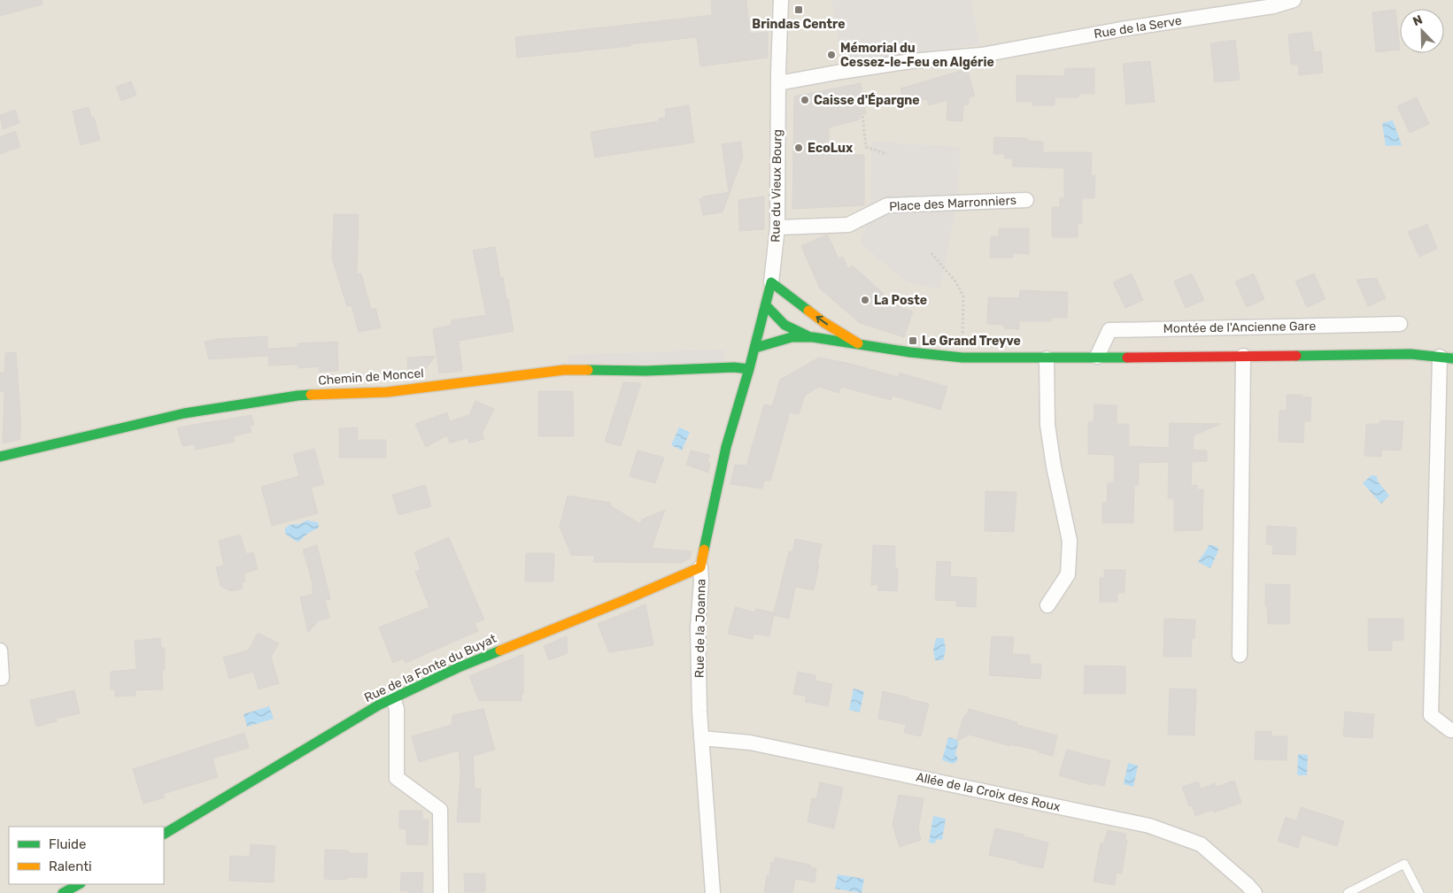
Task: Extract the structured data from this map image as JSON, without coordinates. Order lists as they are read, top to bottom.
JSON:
{
  "streets": {
    "street": [
      "Rue de la Serve",
      "Rue du Vieux Bourg",
      "Place des Marronniers",
      "Montée de l'Ancienne Gare",
      "Chemin de Moncel",
      "Rue de la Joanna",
      "Rue de la Fonte du Buyat",
      "Allée de la Croix des Roux"
    ]
  },
  "crossings": [
    ["Rue de la Serve", "Rue du Vieux Bourg"],
    ["Rue du Vieux Bourg", "Place des Marronniers"],
    ["Rue du Vieux Bourg", "Chemin de Moncel"],
    ["Rue du Vieux Bourg", "Rue de la Joanna"],
    ["Chemin de Moncel", "Rue de la Joanna"],
    ["Rue de la Joanna", "Rue de la Fonte du Buyat"],
    ["Rue de la Joanna", "Allée de la Croix des Roux"]
  ],
  "places": {
    "transit": ["Brindas Centre", "Le Grand Treyve"],
    "other": [
      "Mémorial du Cessez-le-Feu en Algérie",
      "Caisse d'Épargne",
      "EcoLux",
      "La Poste"
    ]
  },
  "legend": ["Fluide", "Ralenti"],
  "north": "top left"
}
